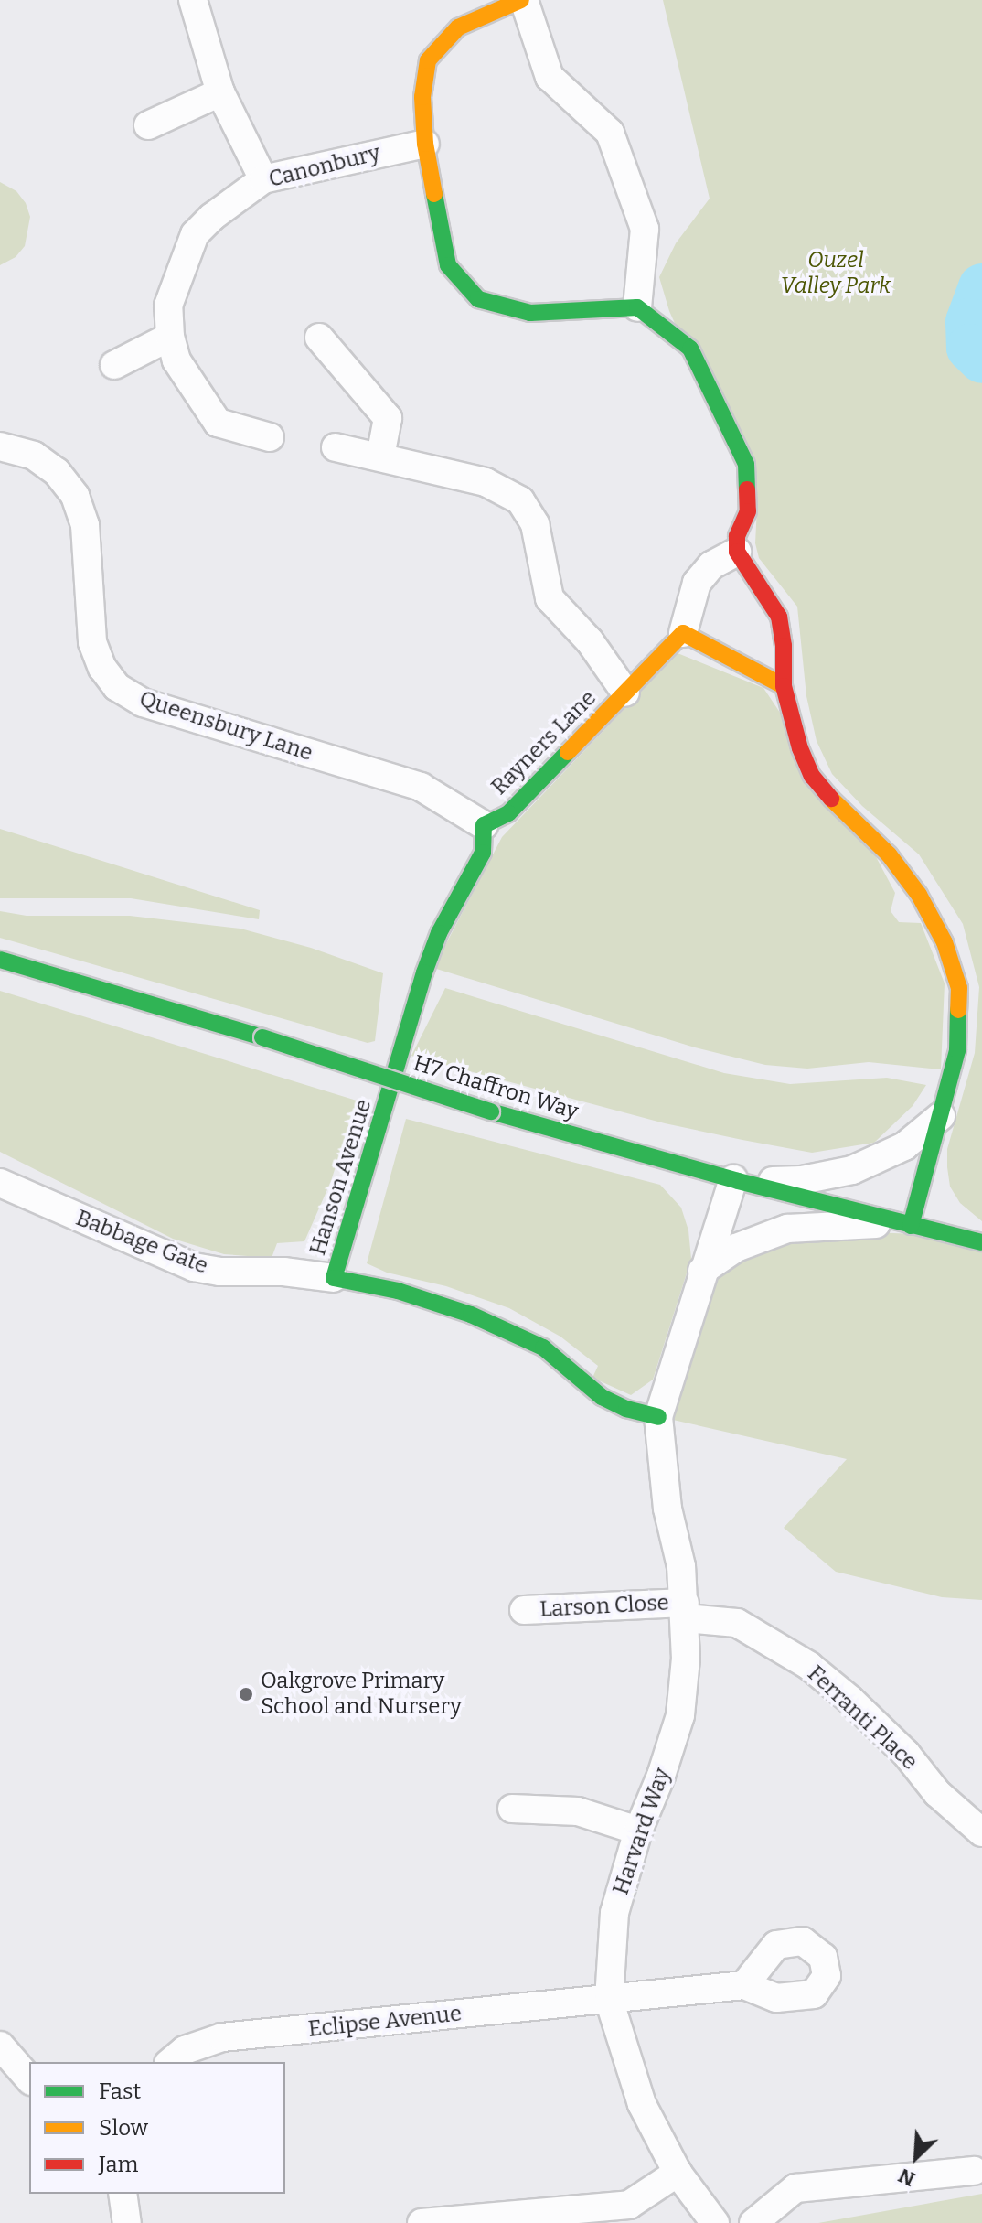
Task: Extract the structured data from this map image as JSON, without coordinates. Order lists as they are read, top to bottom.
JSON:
{
  "streets": {
    "street": [
      "Canonbury",
      "Queensbury Lane",
      "Rayners Lane",
      "H7 Chaffron Way",
      "Hanson Avenue",
      "Babbage Gate",
      "Larson Close",
      "Ferranti Place",
      "Harvard Way",
      "Eclipse Avenue"
    ]
  },
  "crossings": [
    ["Queensbury Lane", "Rayners Lane"],
    ["Rayners Lane", "Hanson Avenue"],
    ["Hanson Avenue", "Babbage Gate"],
    ["Hanson Avenue", "Harvard Way"],
    ["Larson Close", "Ferranti Place"],
    ["Larson Close", "Harvard Way"],
    ["Ferranti Place", "Harvard Way"],
    ["Harvard Way", "Eclipse Avenue"]
  ],
  "parks": ["Ouzel Valley Park"],
  "places": ["Oakgrove Primary School and Nursery"],
  "legend": ["Fast", "Slow", "Jam"],
  "north": "bottom left"
}
